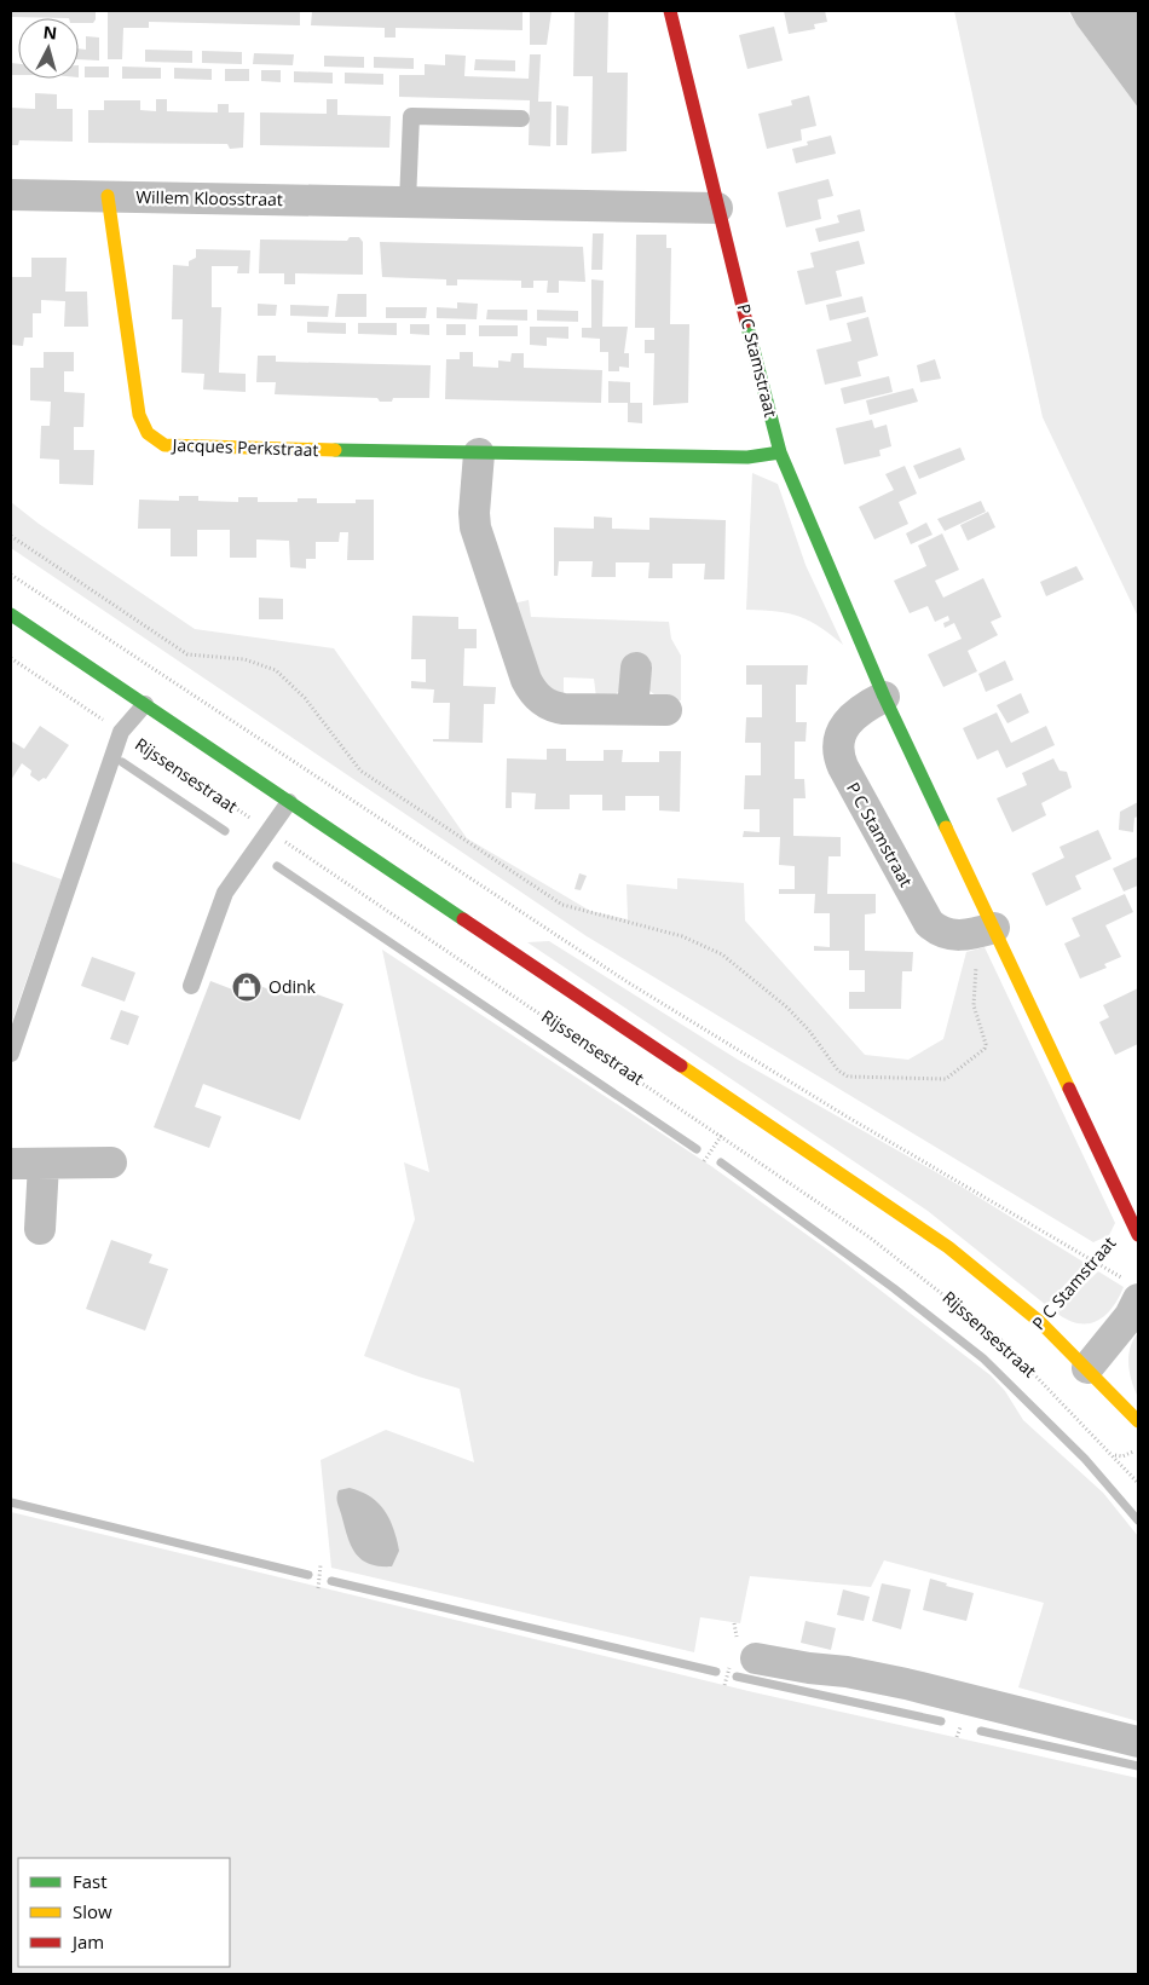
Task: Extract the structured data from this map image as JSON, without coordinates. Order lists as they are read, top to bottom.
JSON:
{
  "streets": {
    "street": ["Willem Kloosstraat", "P C Stamstraat", "Jacques Perkstraat"],
    "path": ["Rijssensestraat"]
  },
  "crossings": [
    ["Willem Kloosstraat", "P C Stamstraat"],
    ["Willem Kloosstraat", "Jacques Perkstraat"],
    ["P C Stamstraat", "Jacques Perkstraat"],
    ["P C Stamstraat", "Rijssensestraat"]
  ],
  "places": {
    "shop": ["Odink"]
  },
  "legend": ["Fast", "Slow", "Jam"],
  "north": "top"
}
